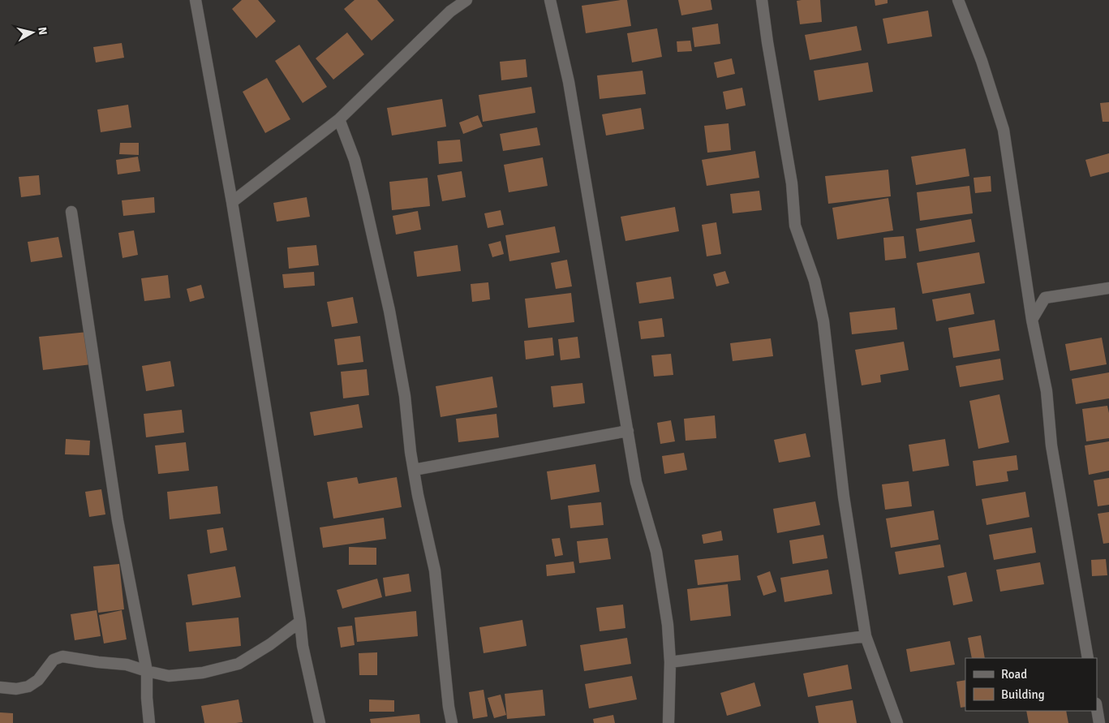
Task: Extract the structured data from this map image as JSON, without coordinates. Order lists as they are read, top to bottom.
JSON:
{
  "legend": ["Road", "Building"],
  "north": "right"
}
